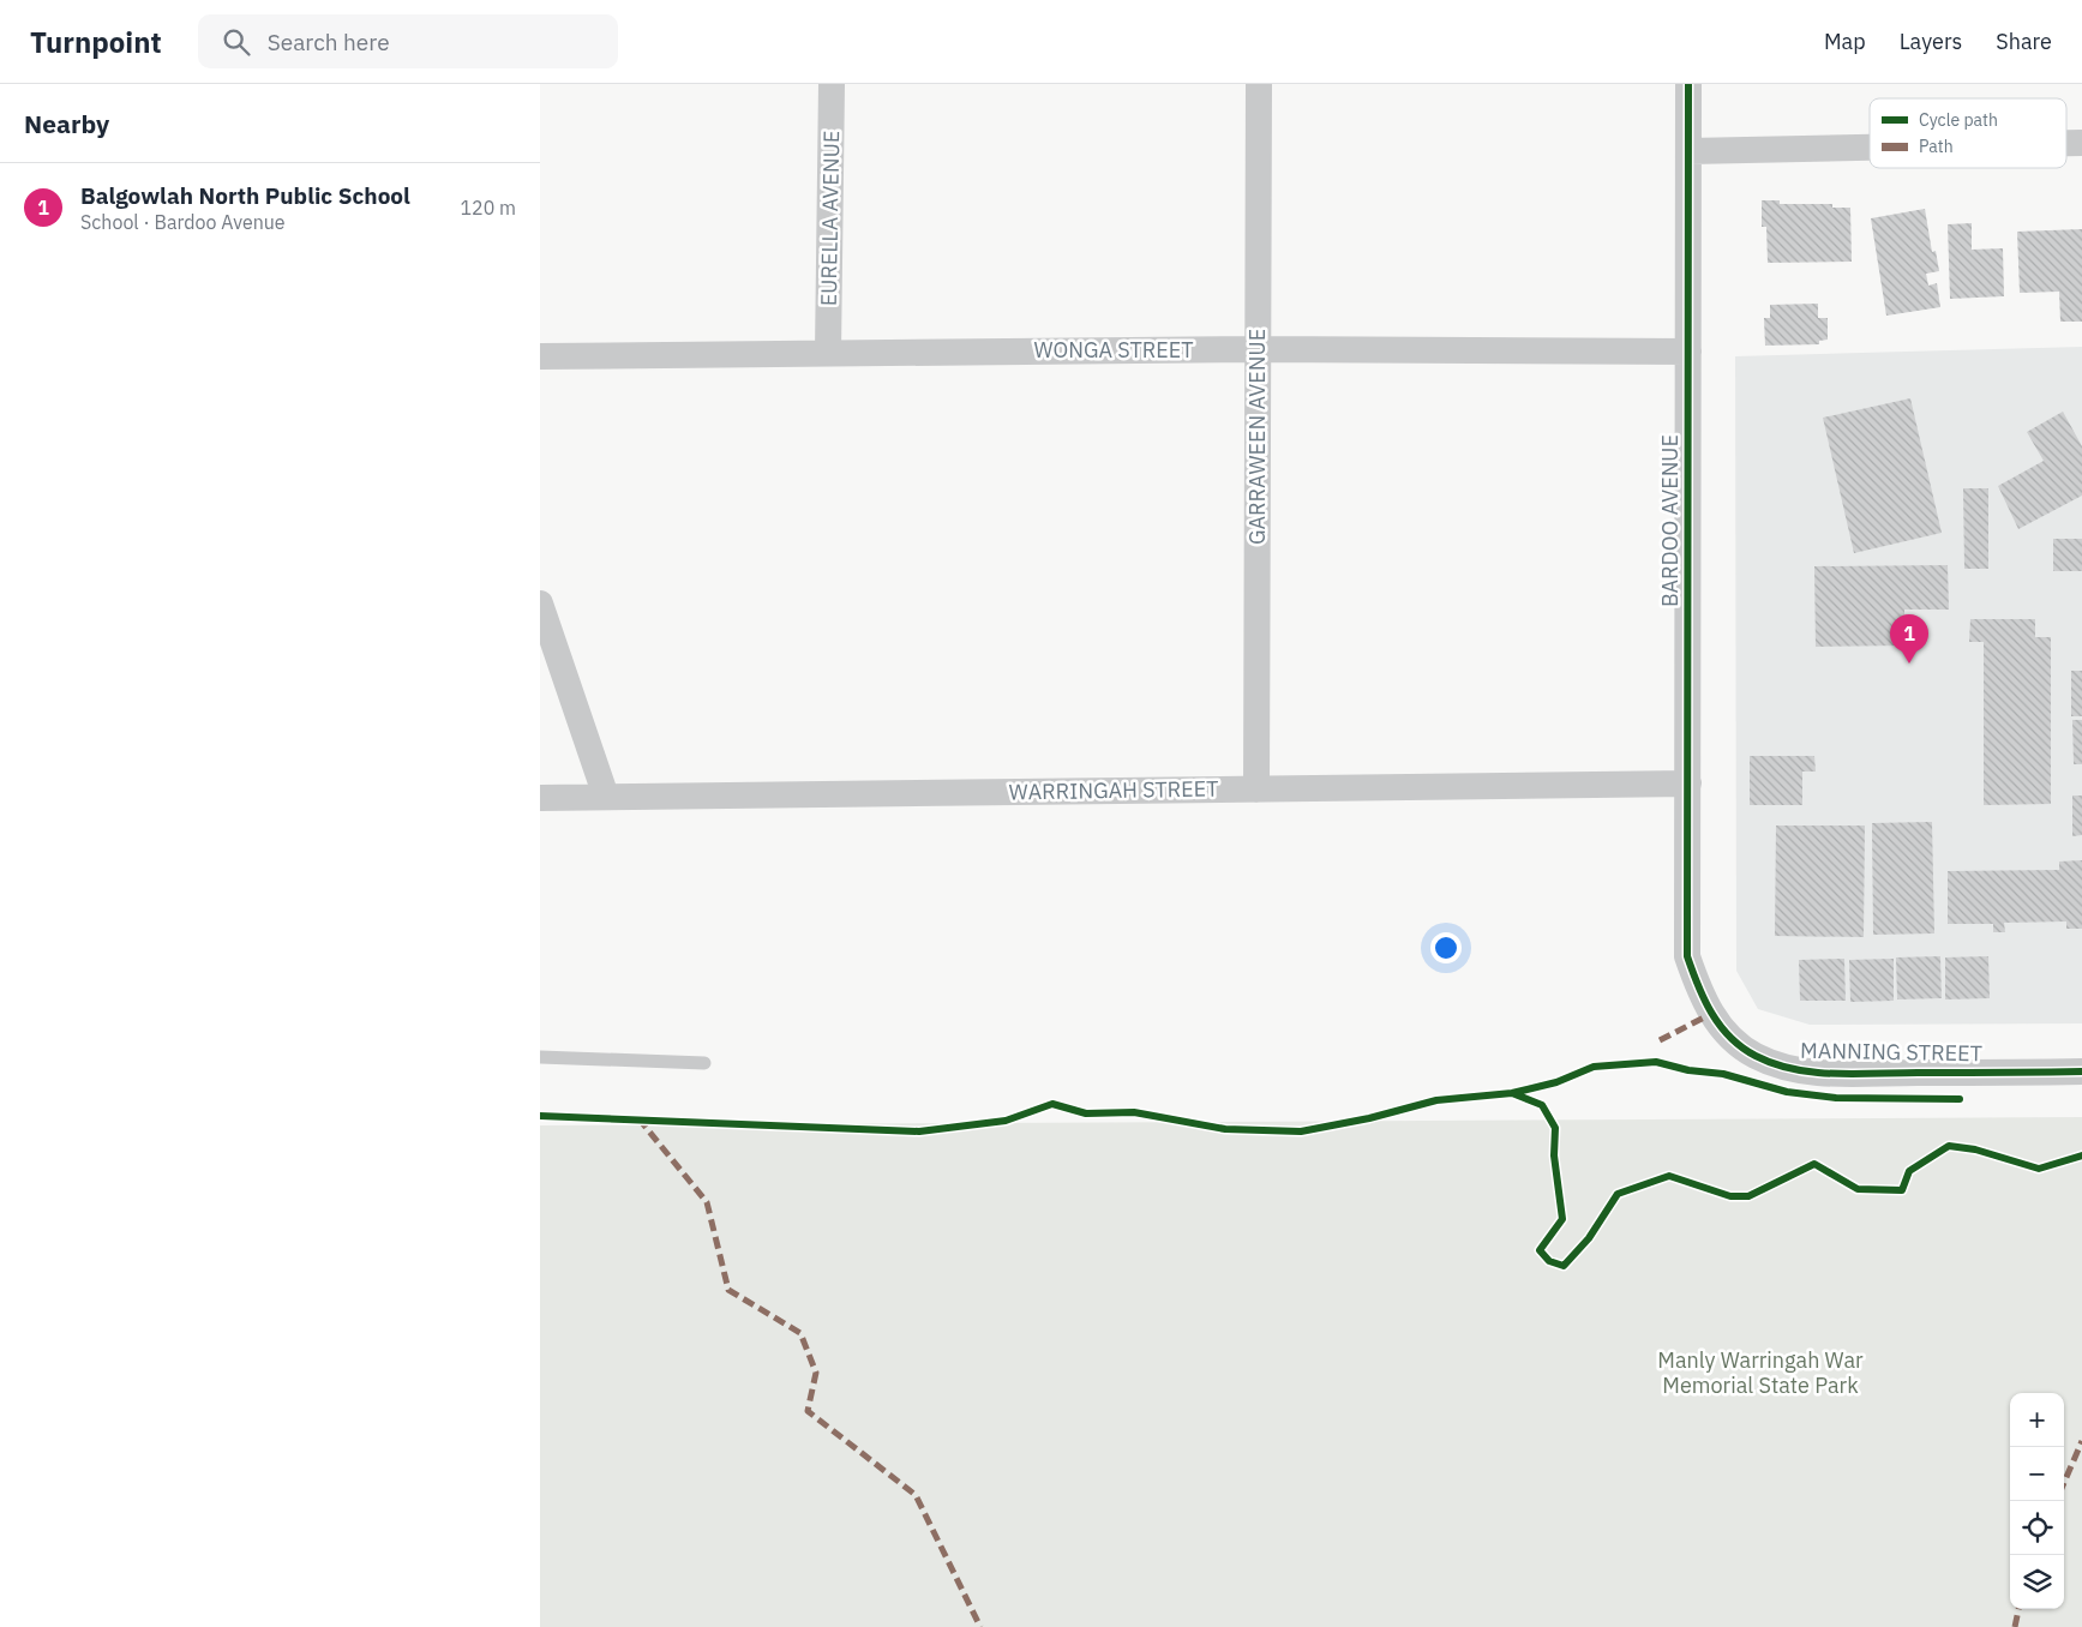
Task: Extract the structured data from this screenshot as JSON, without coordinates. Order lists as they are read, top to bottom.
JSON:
{
  "streets": {
    "street": [
      "EURELLA AVENUE",
      "WONGA STREET",
      "GARRAWEEN AVENUE",
      "BARDOO AVENUE",
      "WARRINGAH STREET",
      "MANNING STREET"
    ]
  },
  "crossings": [
    ["EURELLA AVENUE", "WONGA STREET"],
    ["WONGA STREET", "GARRAWEEN AVENUE"],
    ["WONGA STREET", "BARDOO AVENUE"],
    ["GARRAWEEN AVENUE", "WARRINGAH STREET"],
    ["BARDOO AVENUE", "WARRINGAH STREET"],
    ["BARDOO AVENUE", "MANNING STREET"]
  ],
  "parks": ["Manly Warringah War Memorial State Park"],
  "legend": ["Cycle path", "Path"],
  "page": {
    "header": "Turnpoint",
    "search": "Search here",
    "nav": ["Map", "Layers", "Share"],
    "heading": "Nearby",
    "list": [
      {
        "mark": "1",
        "name": "Balgowlah North Public School",
        "note": "School · Bardoo Avenue",
        "value": "120 m"
      }
    ],
    "pins": "1",
    "map_buttons": ["+", "−"]
  }
}
